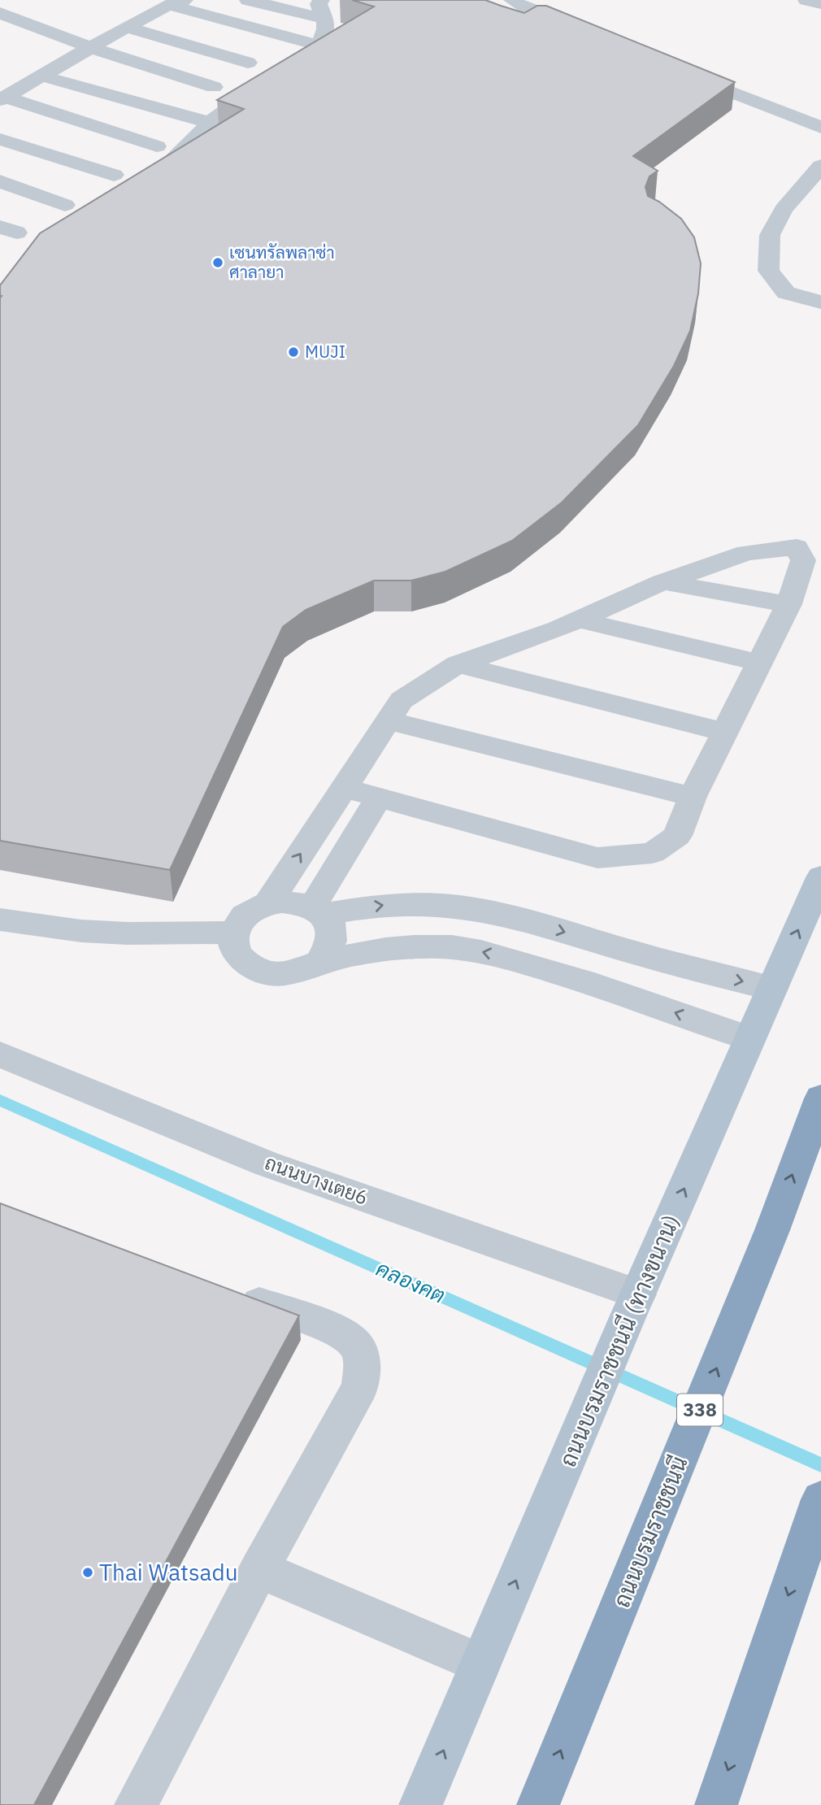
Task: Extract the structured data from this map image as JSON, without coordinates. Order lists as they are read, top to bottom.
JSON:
{
  "streets": {
    "highway": ["338", "ถนนบรมราชชนนี"],
    "main road": ["ถนนบรมราชชนนี (ทางขนาน)"],
    "street": ["ถนนบางเตย6"]
  },
  "crossings": [
    ["ถนนบางเตย6", "ถนนบรมราชชนนี (ทางขนาน)"]
  ],
  "one_way": ["ถนนบรมราชชนนี (ทางขนาน)"],
  "water": ["คลองคต"],
  "places": ["เซนทรัลพลาซ่า ศาลายา", "MUJI", "Thai Watsadu"]
}
